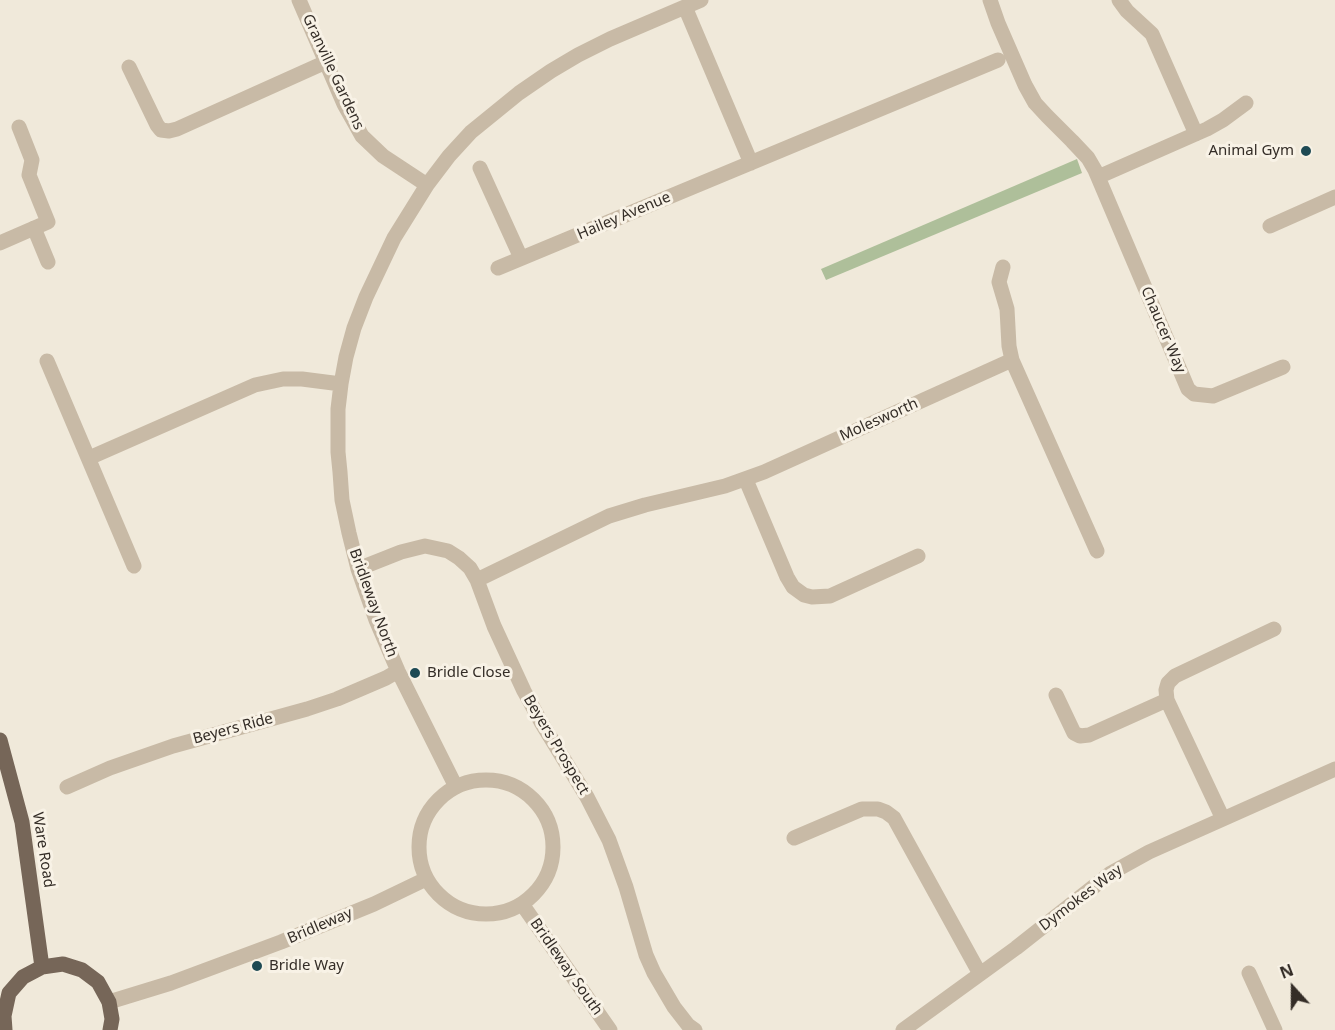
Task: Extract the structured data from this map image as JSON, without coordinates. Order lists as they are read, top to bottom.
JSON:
{
  "streets": {
    "main road": ["Ware Road"],
    "street": [
      "Granville Gardens",
      "Hailey Avenue",
      "Chaucer Way",
      "Molesworth",
      "Bridleway North",
      "Beyers Ride",
      "Beyers Prospect",
      "Dymokes Way",
      "Bridleway",
      "Bridleway South"
    ]
  },
  "crossings": [
    ["Granville Gardens", "Bridleway North"],
    ["Molesworth", "Beyers Prospect"],
    ["Bridleway North", "Beyers Ride"],
    ["Bridleway North", "Beyers Prospect"],
    ["Bridleway North", "Bridleway"],
    ["Bridleway North", "Bridleway South"],
    ["Bridleway", "Bridleway South"]
  ],
  "places": ["Animal Gym", "Bridle Close", "Bridle Way"],
  "north": "top"
}
